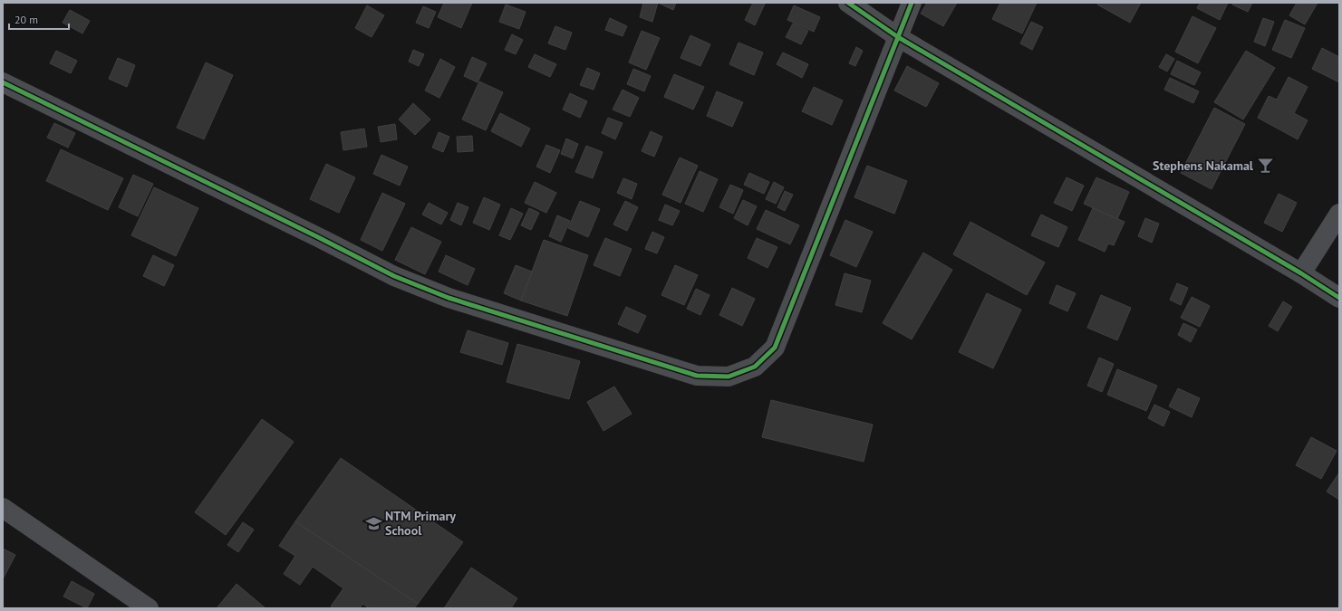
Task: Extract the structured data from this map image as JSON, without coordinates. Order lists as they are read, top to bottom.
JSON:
{
  "places": {
    "bar": ["Stephens Nakamal"],
    "school or university": ["NTM Primary School"]
  },
  "scale_bar": "20 m"
}
